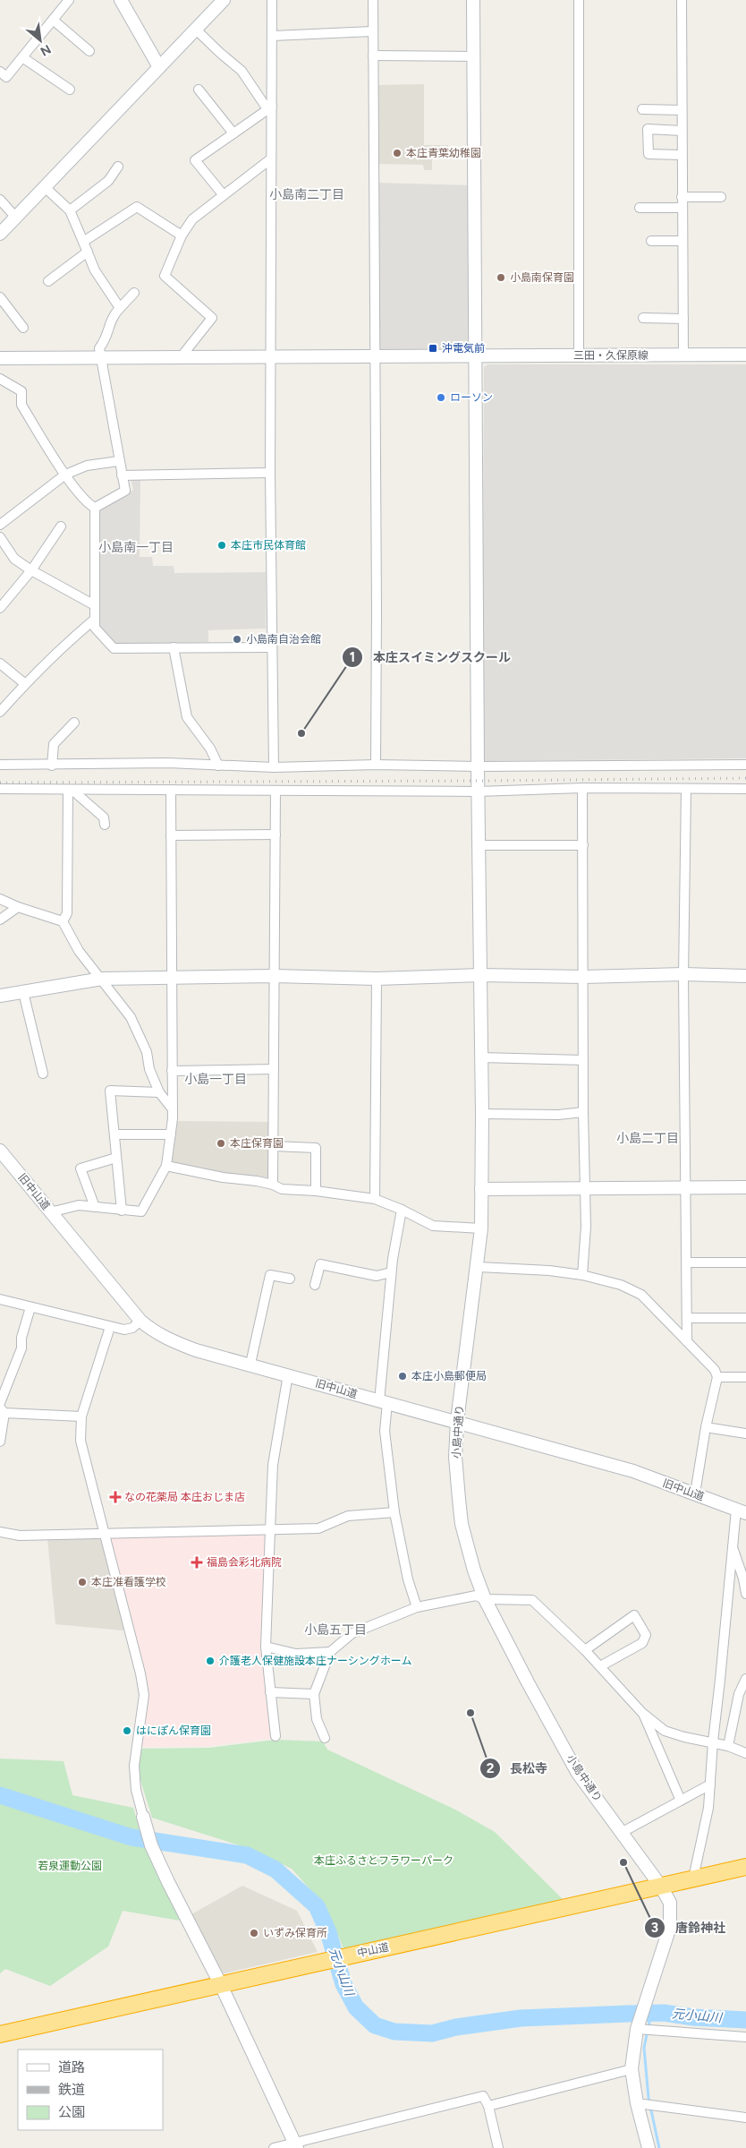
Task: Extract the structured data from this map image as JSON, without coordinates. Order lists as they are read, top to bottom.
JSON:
{
  "streets": {
    "highway": ["中山道"],
    "street": ["三田・久保原線", "旧中山道", "小島中通り"]
  },
  "crossings": [
    ["三田・久保原線", "小島中通り"],
    ["旧中山道", "小島中通り"],
    ["小島中通り", "中山道"]
  ],
  "districts": [
    "小島南二丁目",
    "小島南一丁目",
    "小島一丁目",
    "小島二丁目",
    "小島五丁目"
  ],
  "water": ["元小山川"],
  "parks": ["本庄ふるさとフラワーパーク", "若泉運動公園"],
  "places": {
    "other": [
      "本庄青葉幼稚園",
      "小島南保育園",
      "ローソン",
      "本庄市民体育館",
      "小島南自治会館",
      "本庄スイミングスクール",
      "本庄保育園",
      "本庄小島郵便局",
      "本庄准看護学校",
      "介護老人保健施設本庄ナーシングホーム",
      "長松寺",
      "はにぽん保育園",
      "唐鈴神社",
      "いずみ保育所"
    ],
    "transit": ["沖電気前"],
    "health": ["なの花薬局 本庄おじま店", "福島会彩北病院"]
  },
  "legend": ["道路", "鉄道", "公園"],
  "north": "bottom right"
}
